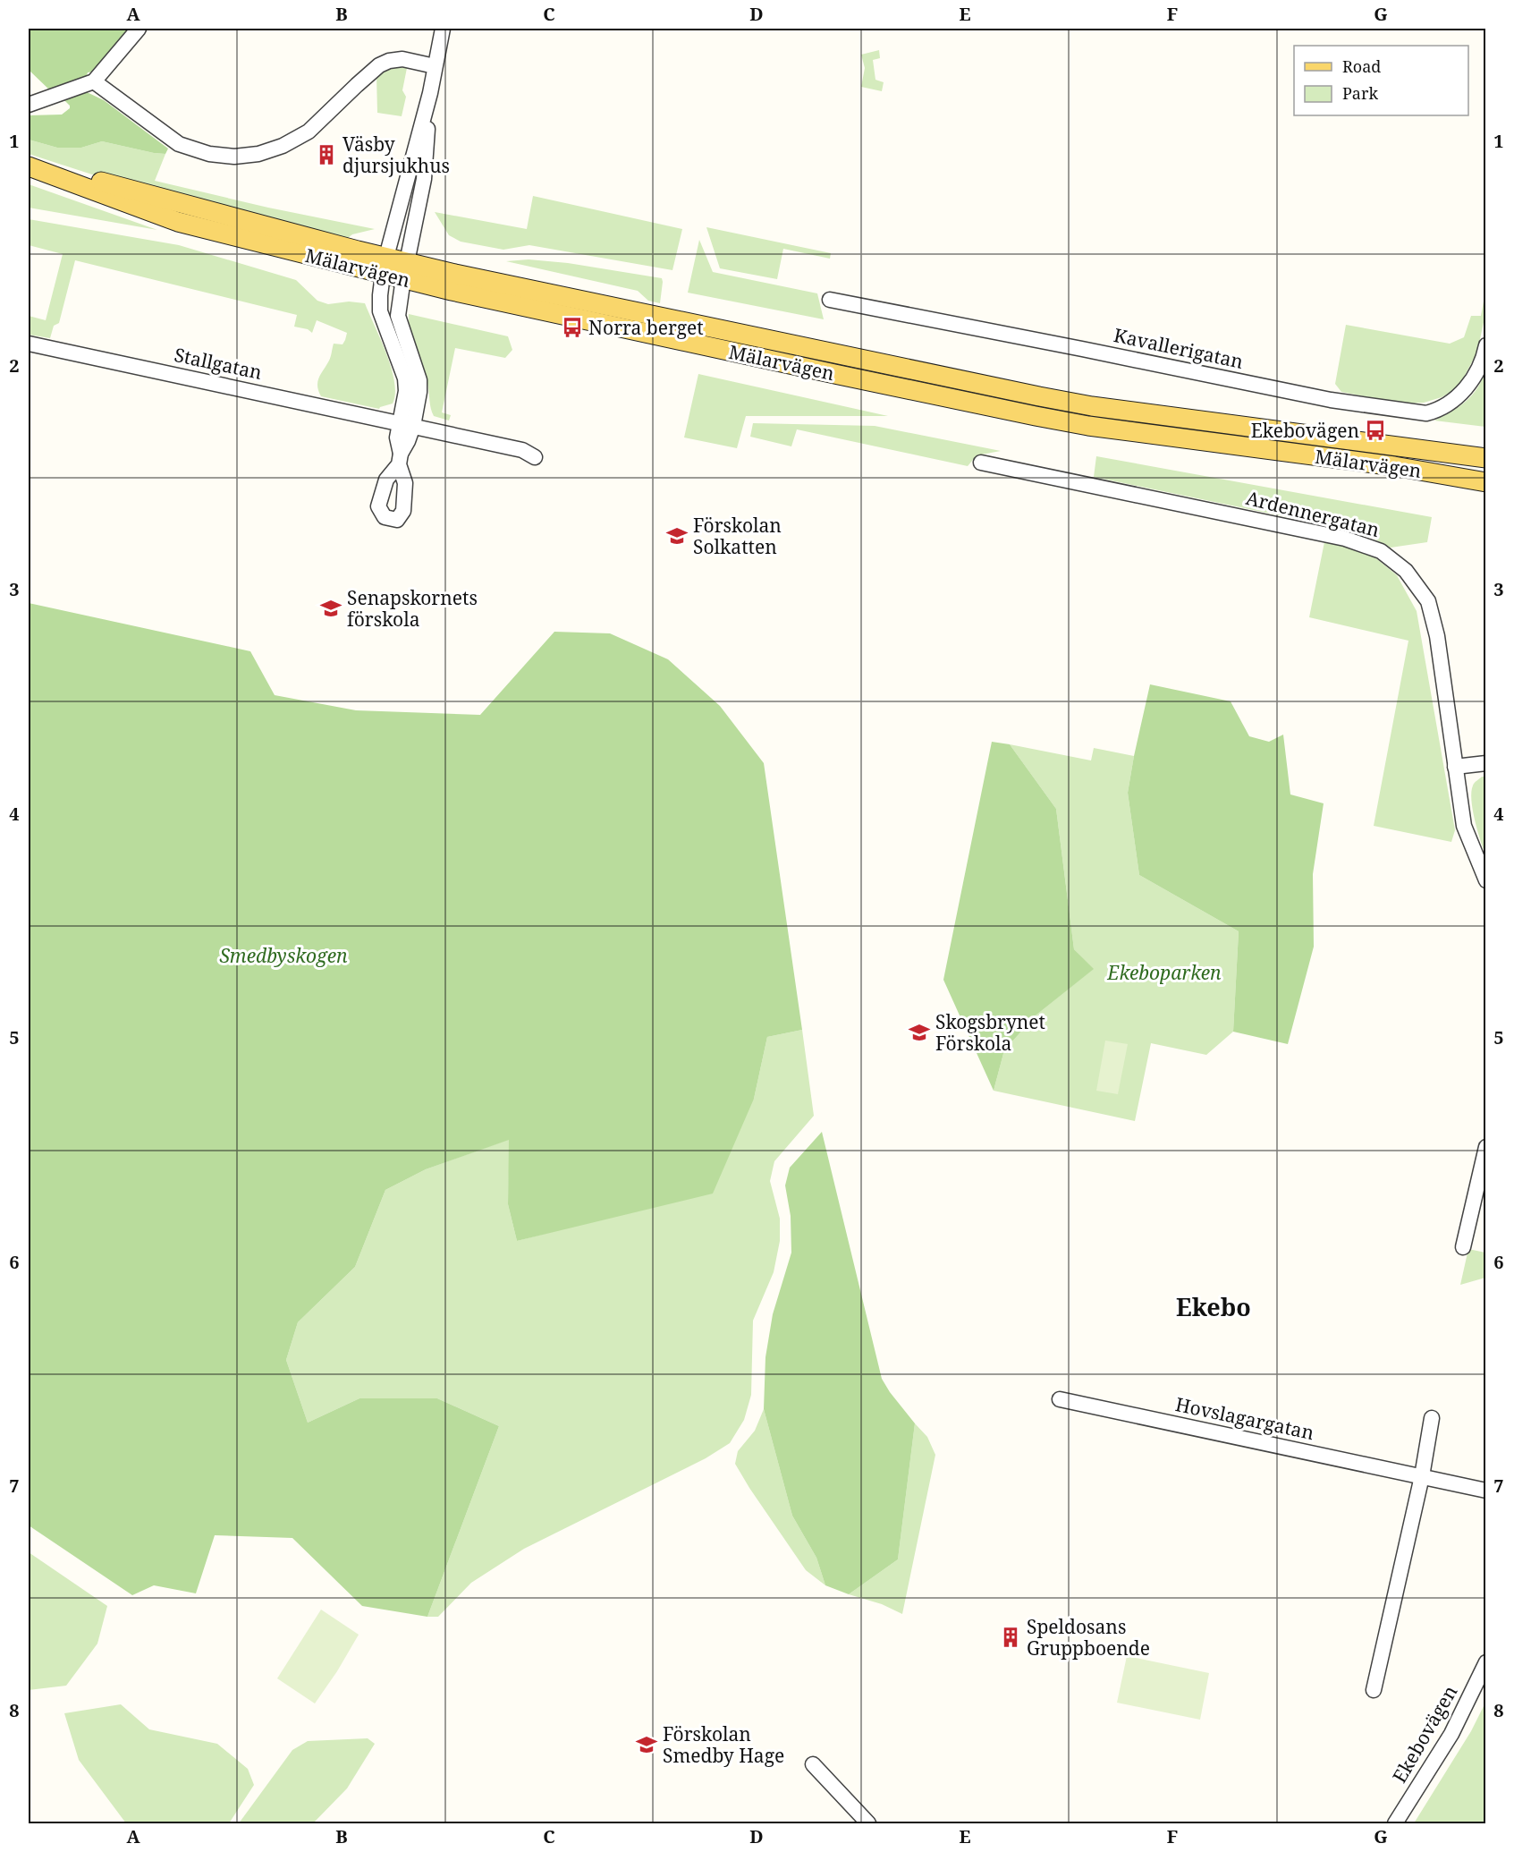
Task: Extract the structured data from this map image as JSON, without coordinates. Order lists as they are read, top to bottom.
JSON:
{
  "streets": {
    "main road": ["Mälarvägen"],
    "street": [
      "Kavallerigatan",
      "Stallgatan",
      "Ardennergatan",
      "Hovslagargatan",
      "Ekebovägen"
    ]
  },
  "districts": ["Ekebo"],
  "parks": ["Smedbyskogen", "Ekeboparken"],
  "places": {
    "building": ["Väsby djursjukhus", "Speldosans Gruppboende"],
    "bus stop": ["Norra berget", "Ekebovägen"],
    "school or university": [
      "Förskolan Solkatten",
      "Senapskornets förskola",
      "Skogsbrynet Förskola",
      "Förskolan Smedby Hage"
    ]
  },
  "legend": ["Road", "Park"],
  "grid": {
    "columns": [
      "A",
      "B",
      "C",
      "D",
      "E",
      "F",
      "G"
    ],
    "rows": [
      "1",
      "2",
      "3",
      "4",
      "5",
      "6",
      "7",
      "8"
    ]
  }
}
